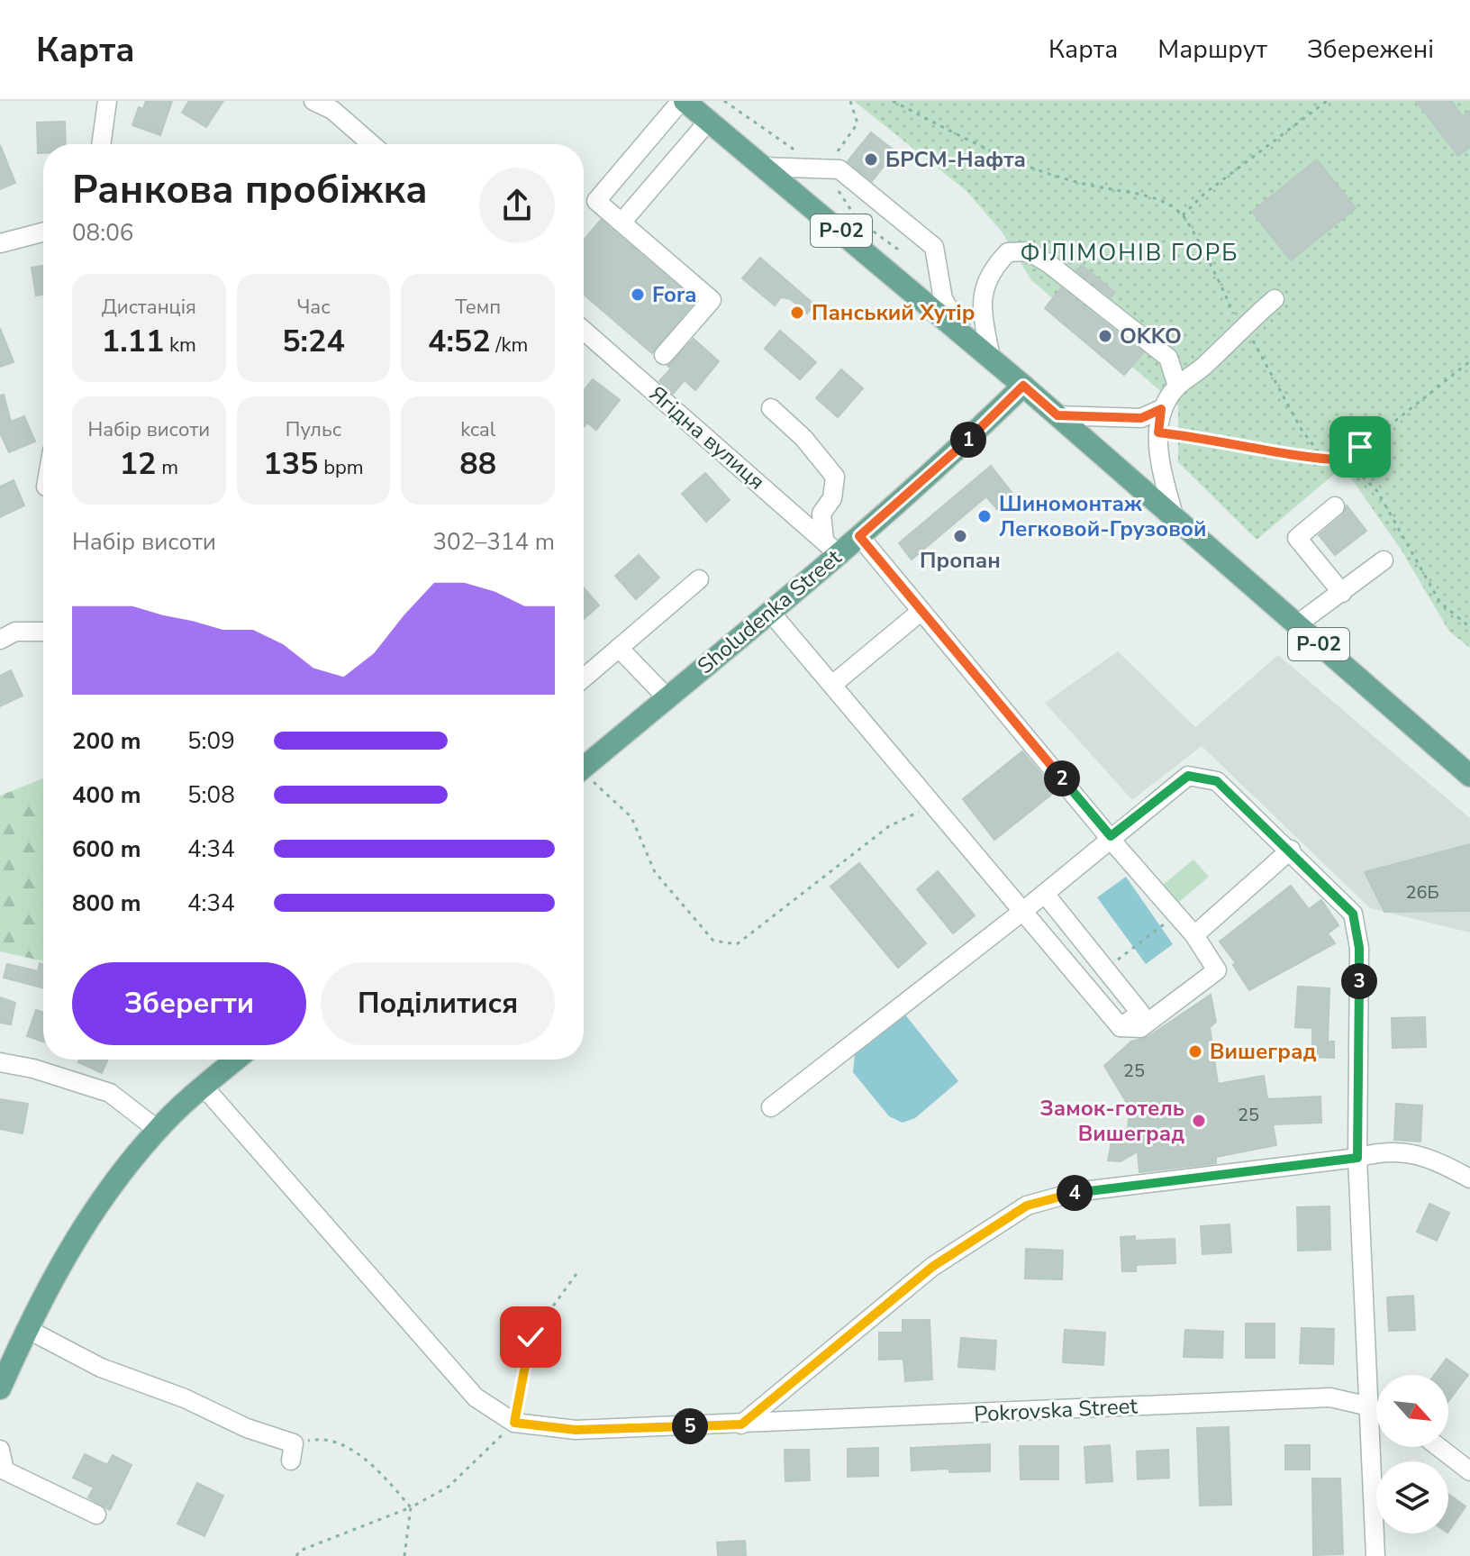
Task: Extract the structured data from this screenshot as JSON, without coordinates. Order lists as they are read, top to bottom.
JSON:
{
  "streets": {
    "main road": ["Р-02", "Sholudenka Street"],
    "street": ["Ягідна вулиця", "Pokrovska Street"]
  },
  "crossings": [
    ["Р-02", "Sholudenka Street"],
    ["Ягідна вулиця", "Sholudenka Street"]
  ],
  "districts": ["ФІЛІМОНІВ ГОРБ"],
  "places": [
    "БРСМ-Нафта",
    "Fora",
    "Панський Хутір",
    "OKKO",
    "Шиномонтаж Легковой-Грузовой",
    "Пропан",
    "Вишеград",
    "Замок-готель Вишеград"
  ],
  "house_numbers": ["26Б", "25", "25"],
  "north": "bottom right",
  "page": {
    "header": "Карта",
    "nav": ["Карта", "Маршрут", "Збережені"],
    "heading": ["Ранкова пробіжка", "08:06"],
    "stats": [
      ["Дистанція", "1.11 km"],
      ["Час", "5:24"],
      ["Темп", "4:52 /km"],
      ["Набір висоти", "12 m"],
      ["Пульс", "135 bpm"],
      ["kcal", "88"]
    ],
    "pins": [
      "1",
      "2",
      "3",
      "4",
      "5"
    ],
    "chart": ["Набір висоти", "302–314 m"],
    "list": [
      {
        "name": "200 m",
        "note": "5:09"
      },
      {
        "name": "400 m",
        "note": "5:08"
      },
      {
        "name": "600 m",
        "note": "4:34"
      },
      {
        "name": "800 m",
        "note": "4:34"
      }
    ],
    "buttons": ["Зберегти", "Поділитися"]
  }
}
